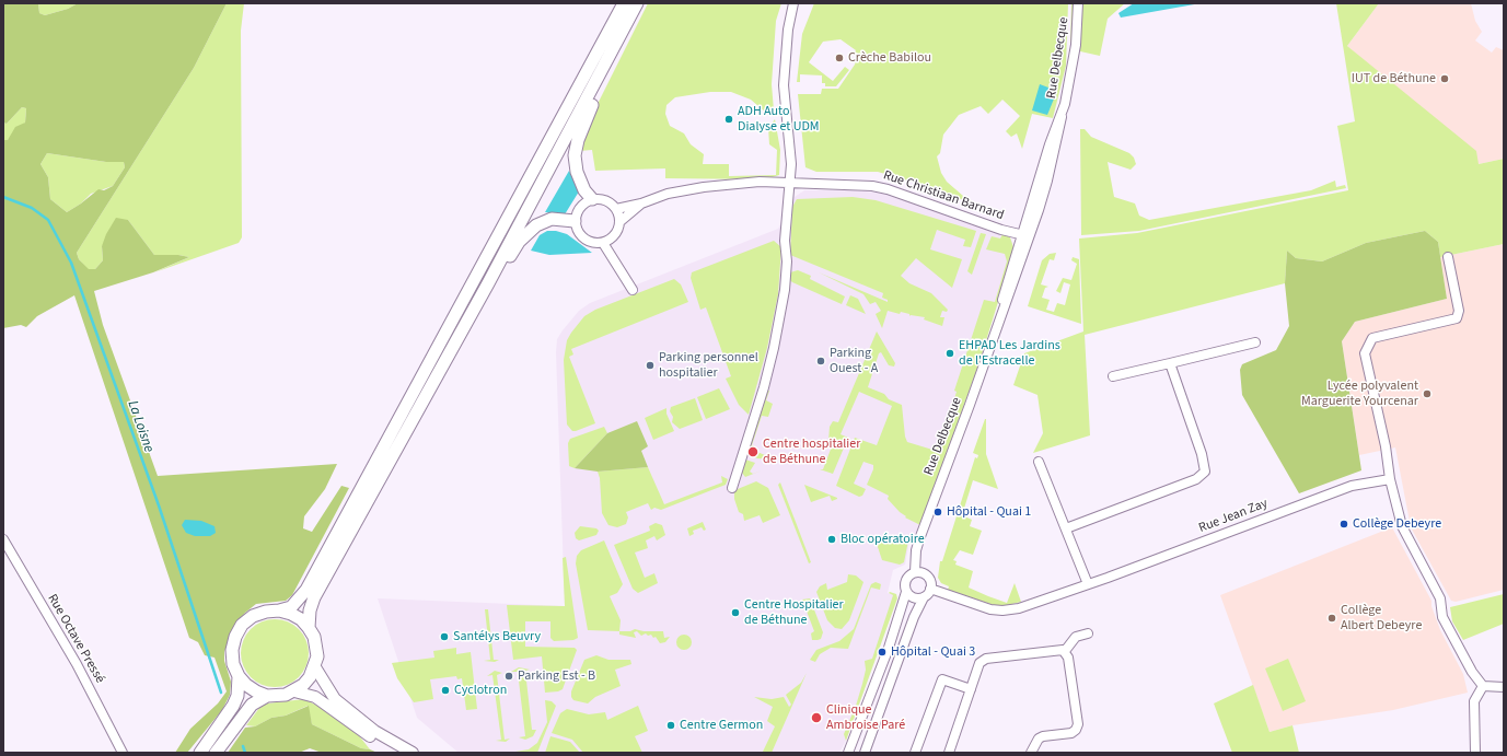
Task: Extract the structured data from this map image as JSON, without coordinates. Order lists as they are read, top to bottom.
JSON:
{
  "streets": {
    "street": [
      "Rue Delbecque",
      "Rue Christiaan Barnard",
      "Rue Jean Zay",
      "Rue Octave Pressé"
    ]
  },
  "crossings": [
    ["Rue Delbecque", "Rue Christiaan Barnard"],
    ["Rue Delbecque", "Rue Jean Zay"]
  ],
  "water": ["La Loisne"],
  "places": [
    "Crèche Babilou",
    "IUT de Béthune",
    "ADH Auto Dialyse et UDM",
    "EHPAD Les Jardins de l'Estracelle",
    "Parking Ouest - A",
    "Parking personnel hospitalier",
    "Lycée polyvalent Marguerite Yourcenar",
    "Centre hospitalier de Béthune",
    "Hôpital - Quai 1",
    "Collège Debeyre",
    "Bloc opératoire",
    "Centre Hospitalier de Béthune",
    "Collège Albert Debeyre",
    "Santélys Beuvry",
    "Hôpital - Quai 3",
    "Parking Est - B",
    "Cyclotron",
    "Clinique Ambroise Paré",
    "Centre Germon"
  ]
}
